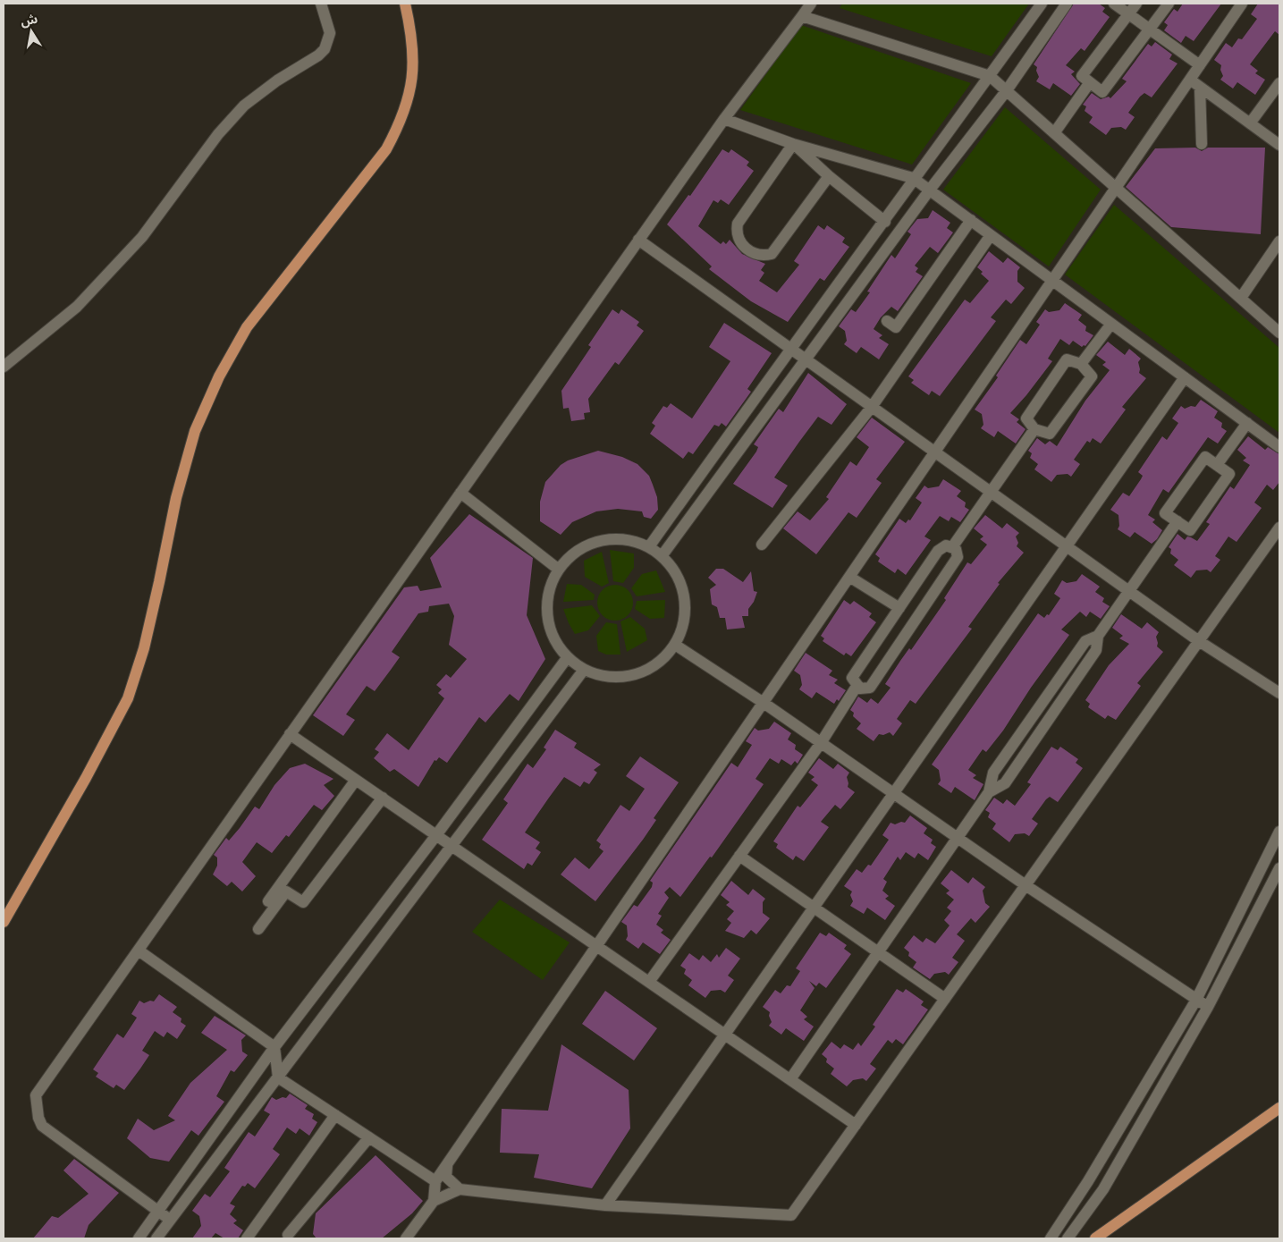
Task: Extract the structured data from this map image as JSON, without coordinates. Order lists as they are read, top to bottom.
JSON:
{
  "north": "top"
}
